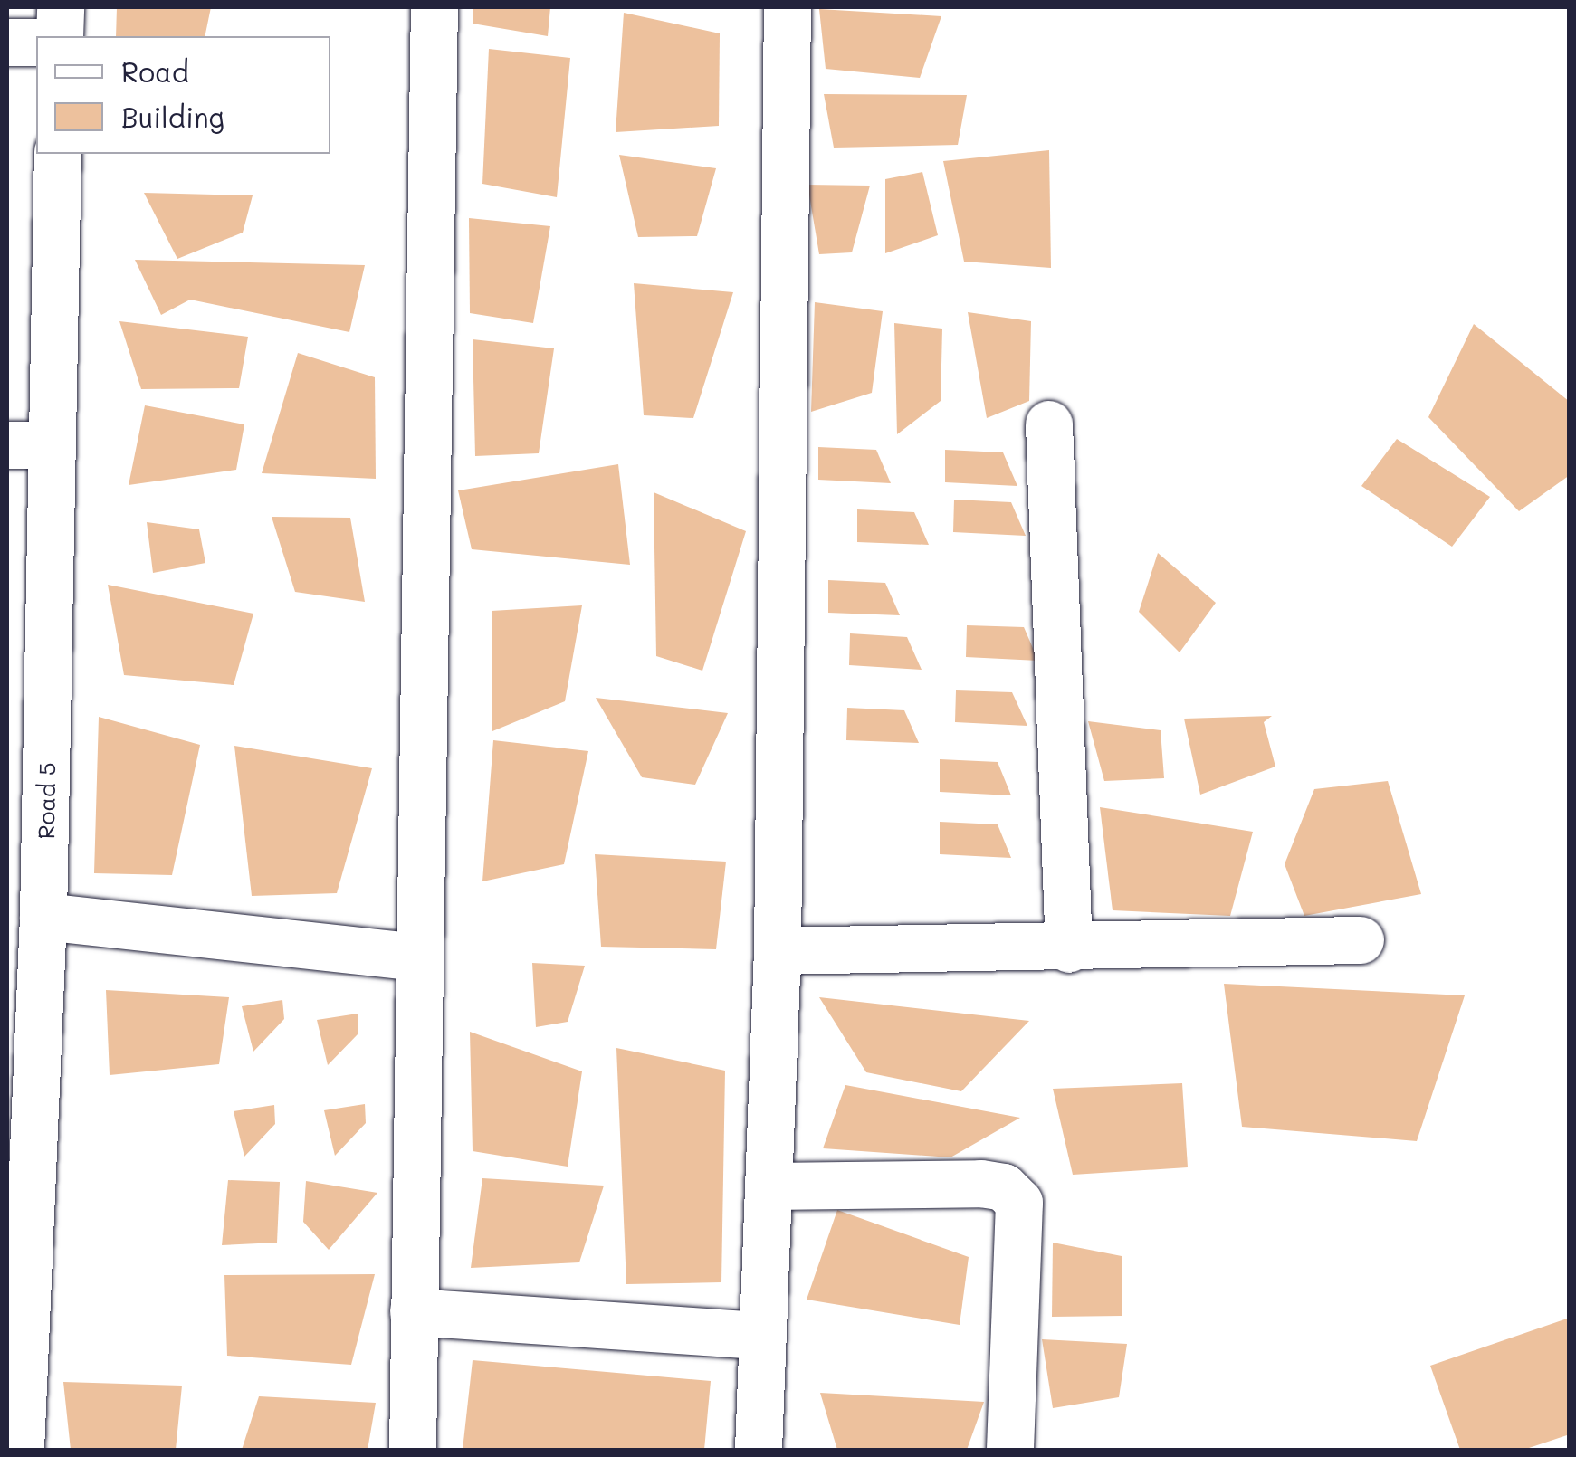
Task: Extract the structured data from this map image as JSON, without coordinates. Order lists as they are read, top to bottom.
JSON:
{
  "streets": {
    "street": ["Road 5"]
  },
  "legend": ["Road", "Building"]
}
